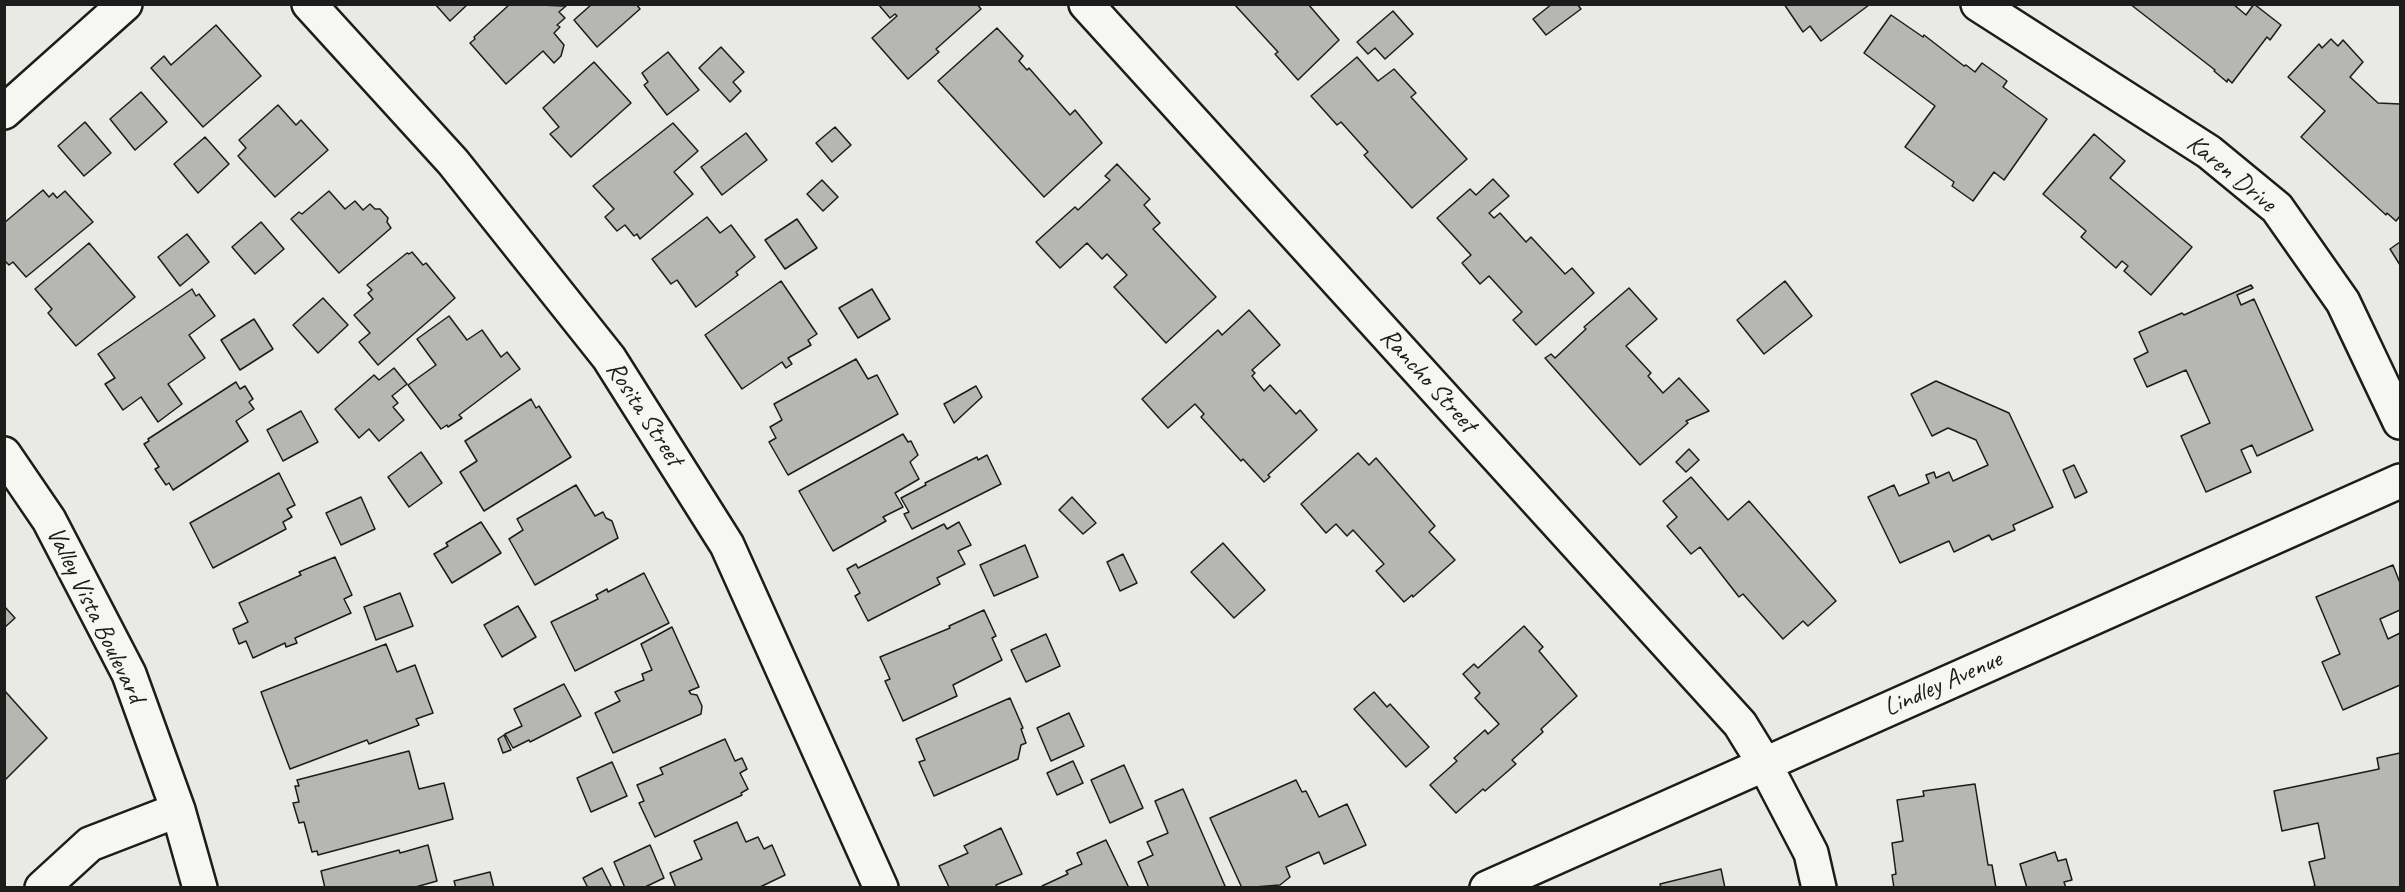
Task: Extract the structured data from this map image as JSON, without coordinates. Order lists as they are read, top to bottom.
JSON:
{
  "streets": {
    "street": [
      "Karen Drive",
      "Rancho Street",
      "Rosita Street",
      "Valley Vista Boulevard",
      "Lindley Avenue"
    ]
  },
  "crossings": [
    ["Rancho Street", "Lindley Avenue"]
  ]
}
